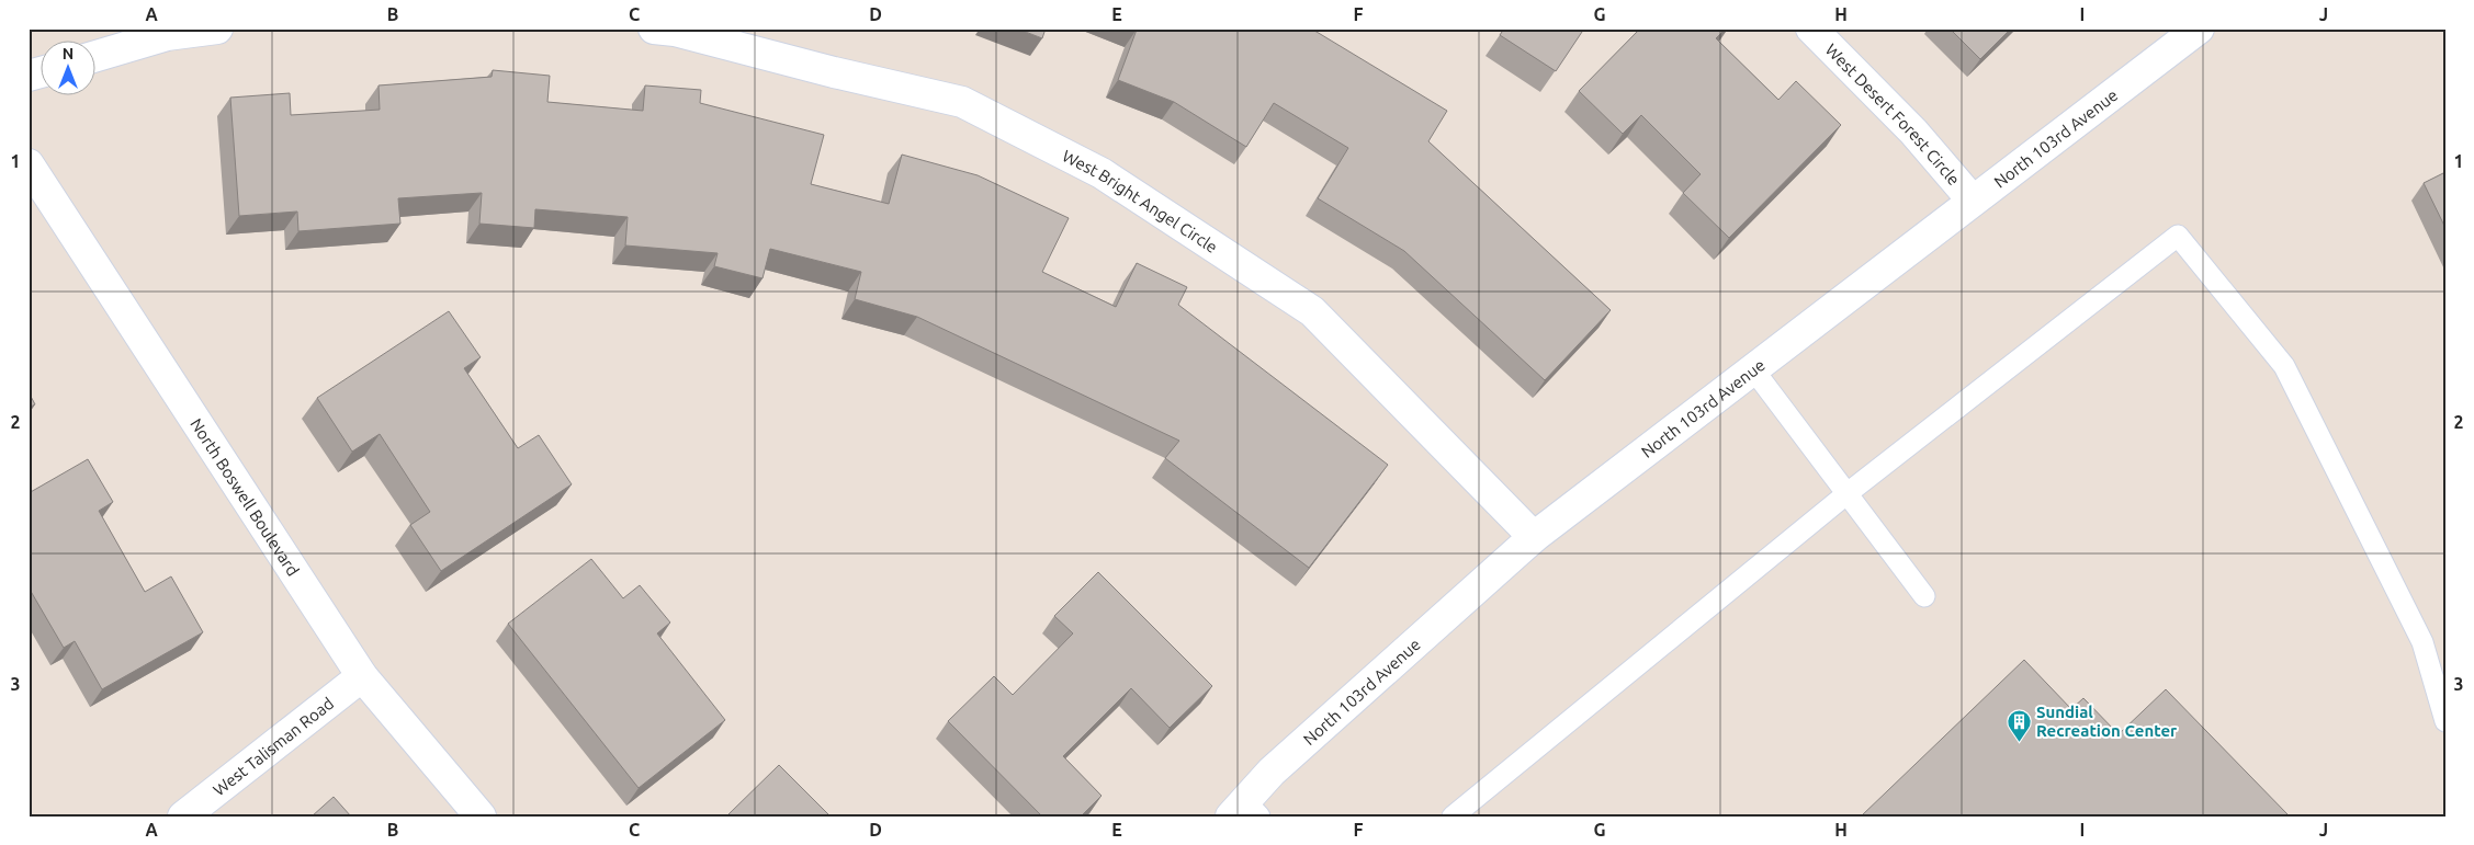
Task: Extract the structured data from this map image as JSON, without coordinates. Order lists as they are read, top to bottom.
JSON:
{
  "streets": {
    "street": [
      "West Desert Forest Circle",
      "North 103rd Avenue",
      "West Bright Angel Circle",
      "North Boswell Boulevard",
      "West Talisman Road"
    ]
  },
  "crossings": [
    ["West Desert Forest Circle", "North 103rd Avenue"],
    ["North 103rd Avenue", "West Bright Angel Circle"],
    ["North Boswell Boulevard", "West Talisman Road"]
  ],
  "places": {
    "building": ["Sundial Recreation Center"]
  },
  "north": "top",
  "grid": {
    "columns": [
      "A",
      "B",
      "C",
      "D",
      "E",
      "F",
      "G",
      "H",
      "I",
      "J"
    ],
    "rows": ["1", "2", "3"]
  }
}
